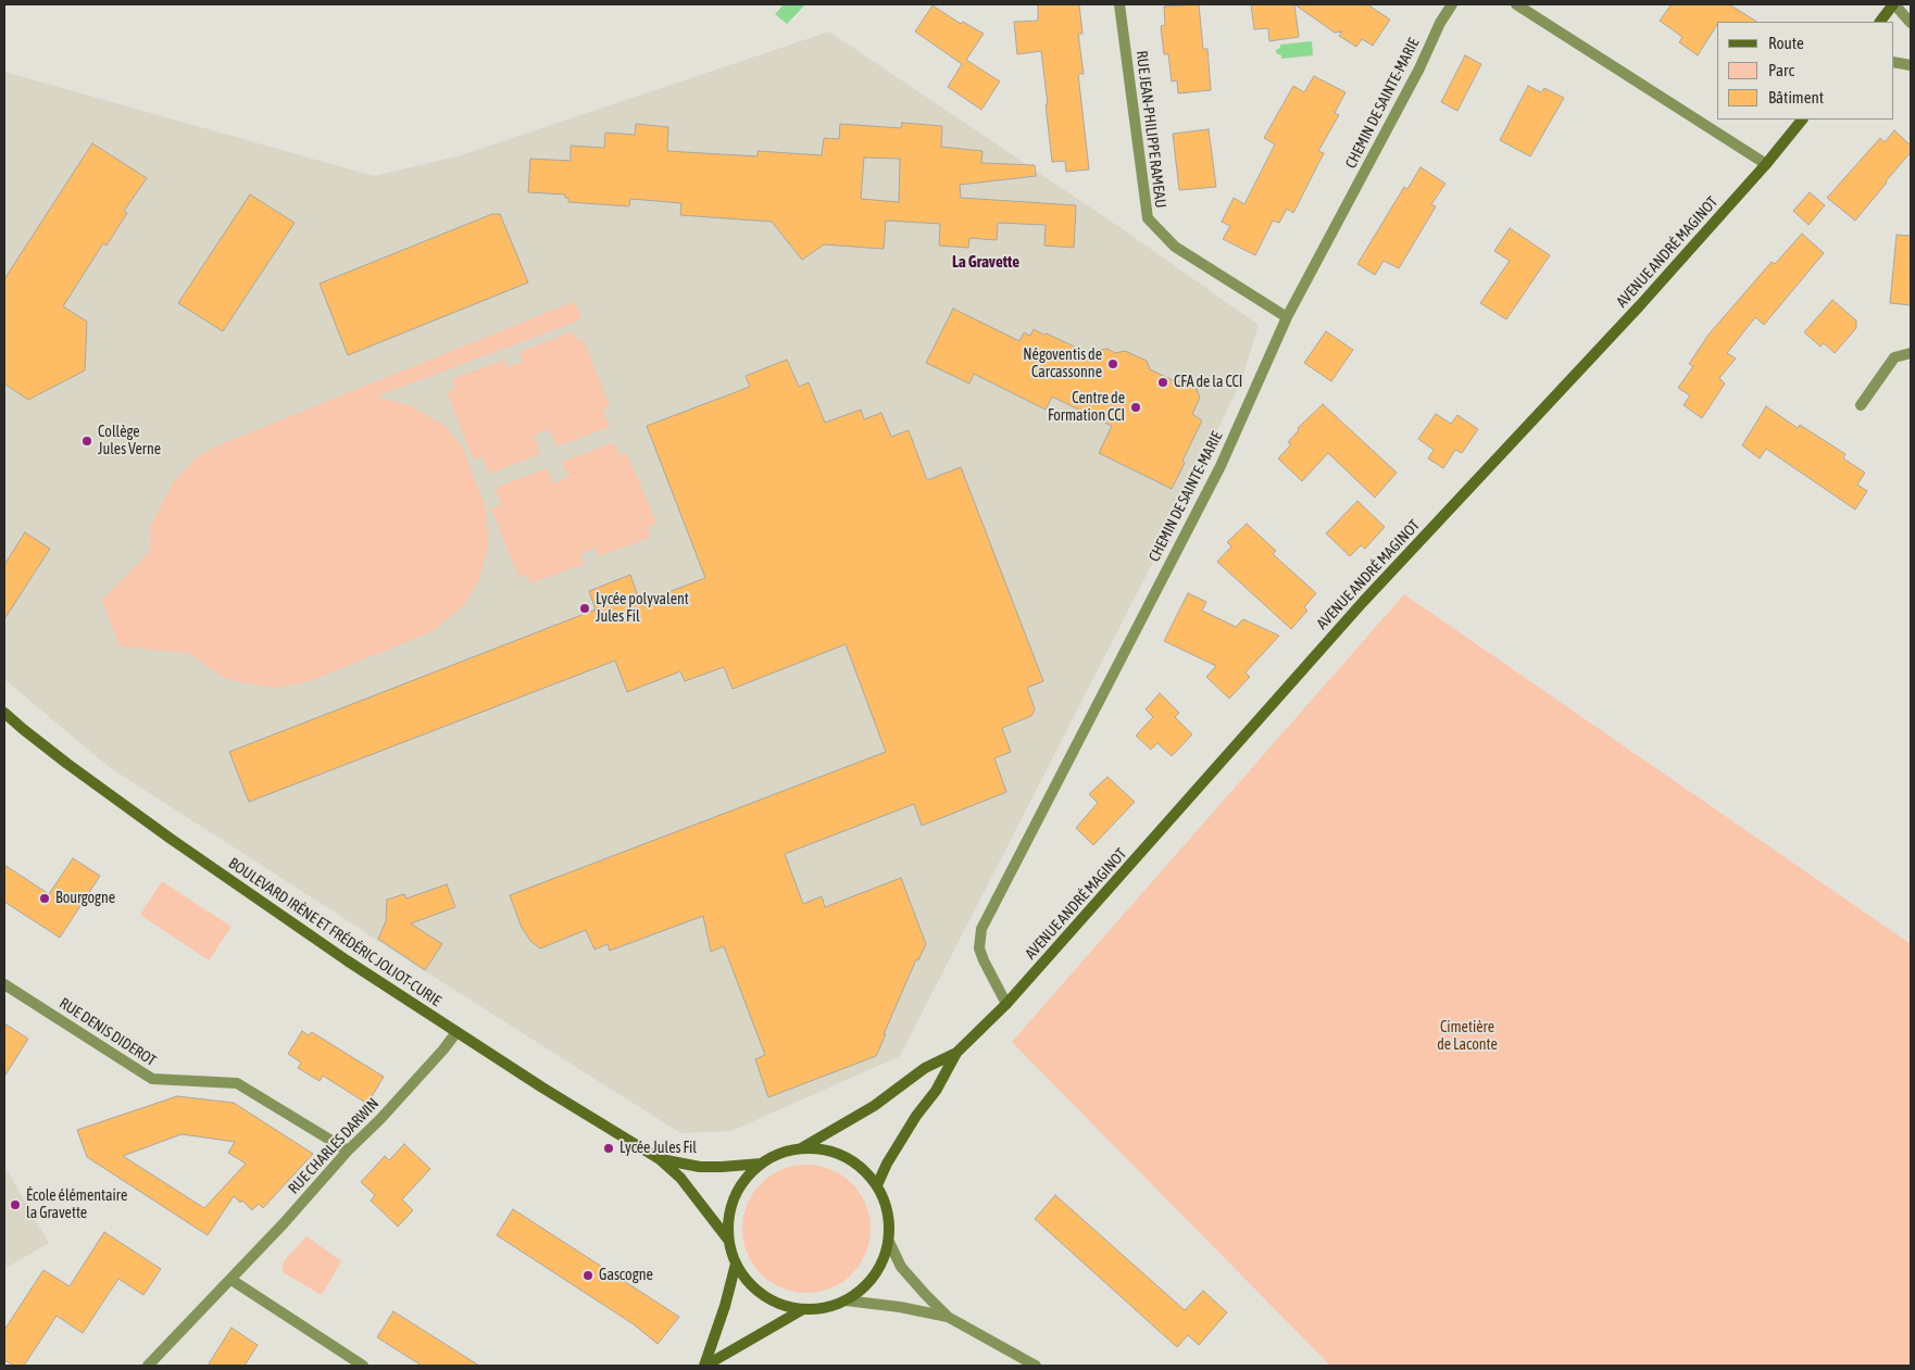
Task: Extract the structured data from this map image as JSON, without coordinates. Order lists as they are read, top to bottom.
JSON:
{
  "streets": {
    "street": [
      "CHEMIN DE SAINTE-MARIE",
      "RUE JEAN-PHILIPPE RAMEAU",
      "AVENUE ANDRÉ MAGINOT",
      "BOULEVARD IRÈNE ET FRÉDÉRIC JOLIOT-CURIE",
      "RUE DENIS DIDEROT",
      "RUE CHARLES DARWIN"
    ]
  },
  "crossings": [
    ["CHEMIN DE SAINTE-MARIE", "RUE JEAN-PHILIPPE RAMEAU"],
    ["CHEMIN DE SAINTE-MARIE", "AVENUE ANDRÉ MAGINOT"],
    ["AVENUE ANDRÉ MAGINOT", "BOULEVARD IRÈNE ET FRÉDÉRIC JOLIOT-CURIE"],
    ["BOULEVARD IRÈNE ET FRÉDÉRIC JOLIOT-CURIE", "RUE CHARLES DARWIN"],
    ["RUE DENIS DIDEROT", "RUE CHARLES DARWIN"]
  ],
  "districts": ["La Gravette"],
  "parks": ["Cimetière de Laconte"],
  "places": [
    "Négoventis de Carcassonne",
    "CFA de la CCI",
    "Centre de Formation CCI",
    "Collège Jules Verne",
    "Lycée polyvalent Jules Fil",
    "Bourgogne",
    "Lycée Jules Fil",
    "École élémentaire la Gravette",
    "Gascogne"
  ],
  "legend": ["Route", "Parc", "Bâtiment"]
}
